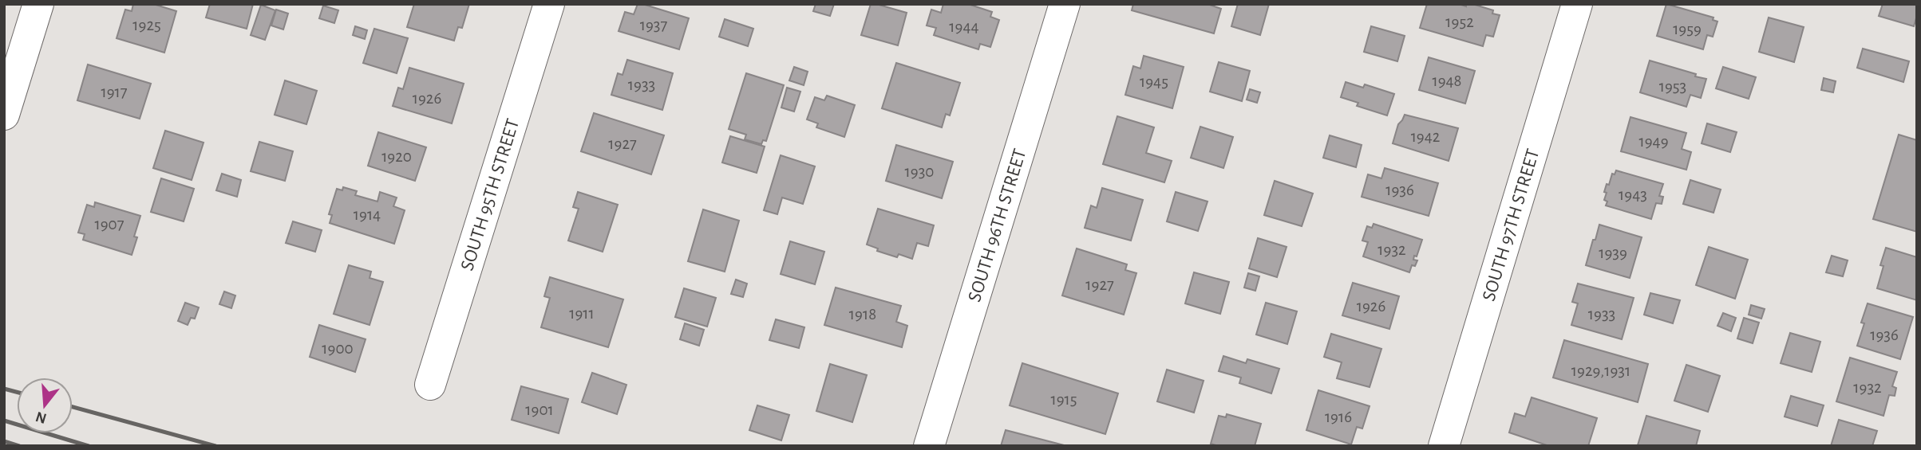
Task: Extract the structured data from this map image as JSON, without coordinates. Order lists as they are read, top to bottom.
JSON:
{
  "streets": {
    "street": ["SOUTH 95TH STREET", "SOUTH 96TH STREET", "SOUTH 97TH STREET"]
  },
  "house_numbers": [
    "1952",
    "1925",
    "1937",
    "1944",
    "1959",
    "1948",
    "1945",
    "1933",
    "1953",
    "1917",
    "1926",
    "1942",
    "1949",
    "1927",
    "1920",
    "1930",
    "1936",
    "1943",
    "1914",
    "1907",
    "1932",
    "1939",
    "1927",
    "1926",
    "1911",
    "1918",
    "1933",
    "1936",
    "1900",
    "1929,1931",
    "1932",
    "1915",
    "1901",
    "1916"
  ],
  "north": "bottom"
}
